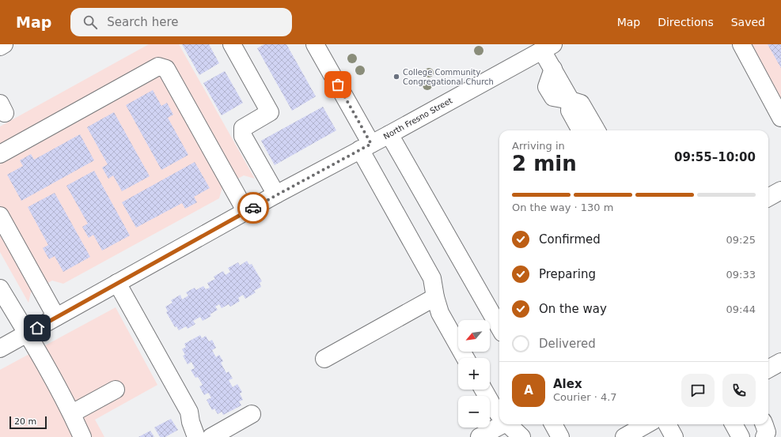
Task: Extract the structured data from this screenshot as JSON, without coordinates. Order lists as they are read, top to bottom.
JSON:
{
  "streets": {
    "main road": ["North Fresno Street"]
  },
  "places": ["College Community Congregational Church"],
  "scale_bar": "20 m",
  "north": "bottom left",
  "page": {
    "header": "Map",
    "search": "Search here",
    "nav": ["Map", "Directions", "Saved"],
    "heading": ["2 min", "Arriving in", "09:55–10:00"],
    "panel": ["Alex", "Courier · 4.7"],
    "bar": "On the way · 130 m",
    "list": [
      ["Confirmed", "09:25"],
      ["Preparing", "09:33"],
      ["On the way", "09:44"],
      "Delivered"
    ],
    "map_buttons": ["+", "−"],
    "round": "A",
    "scale": "20 m"
  }
}
